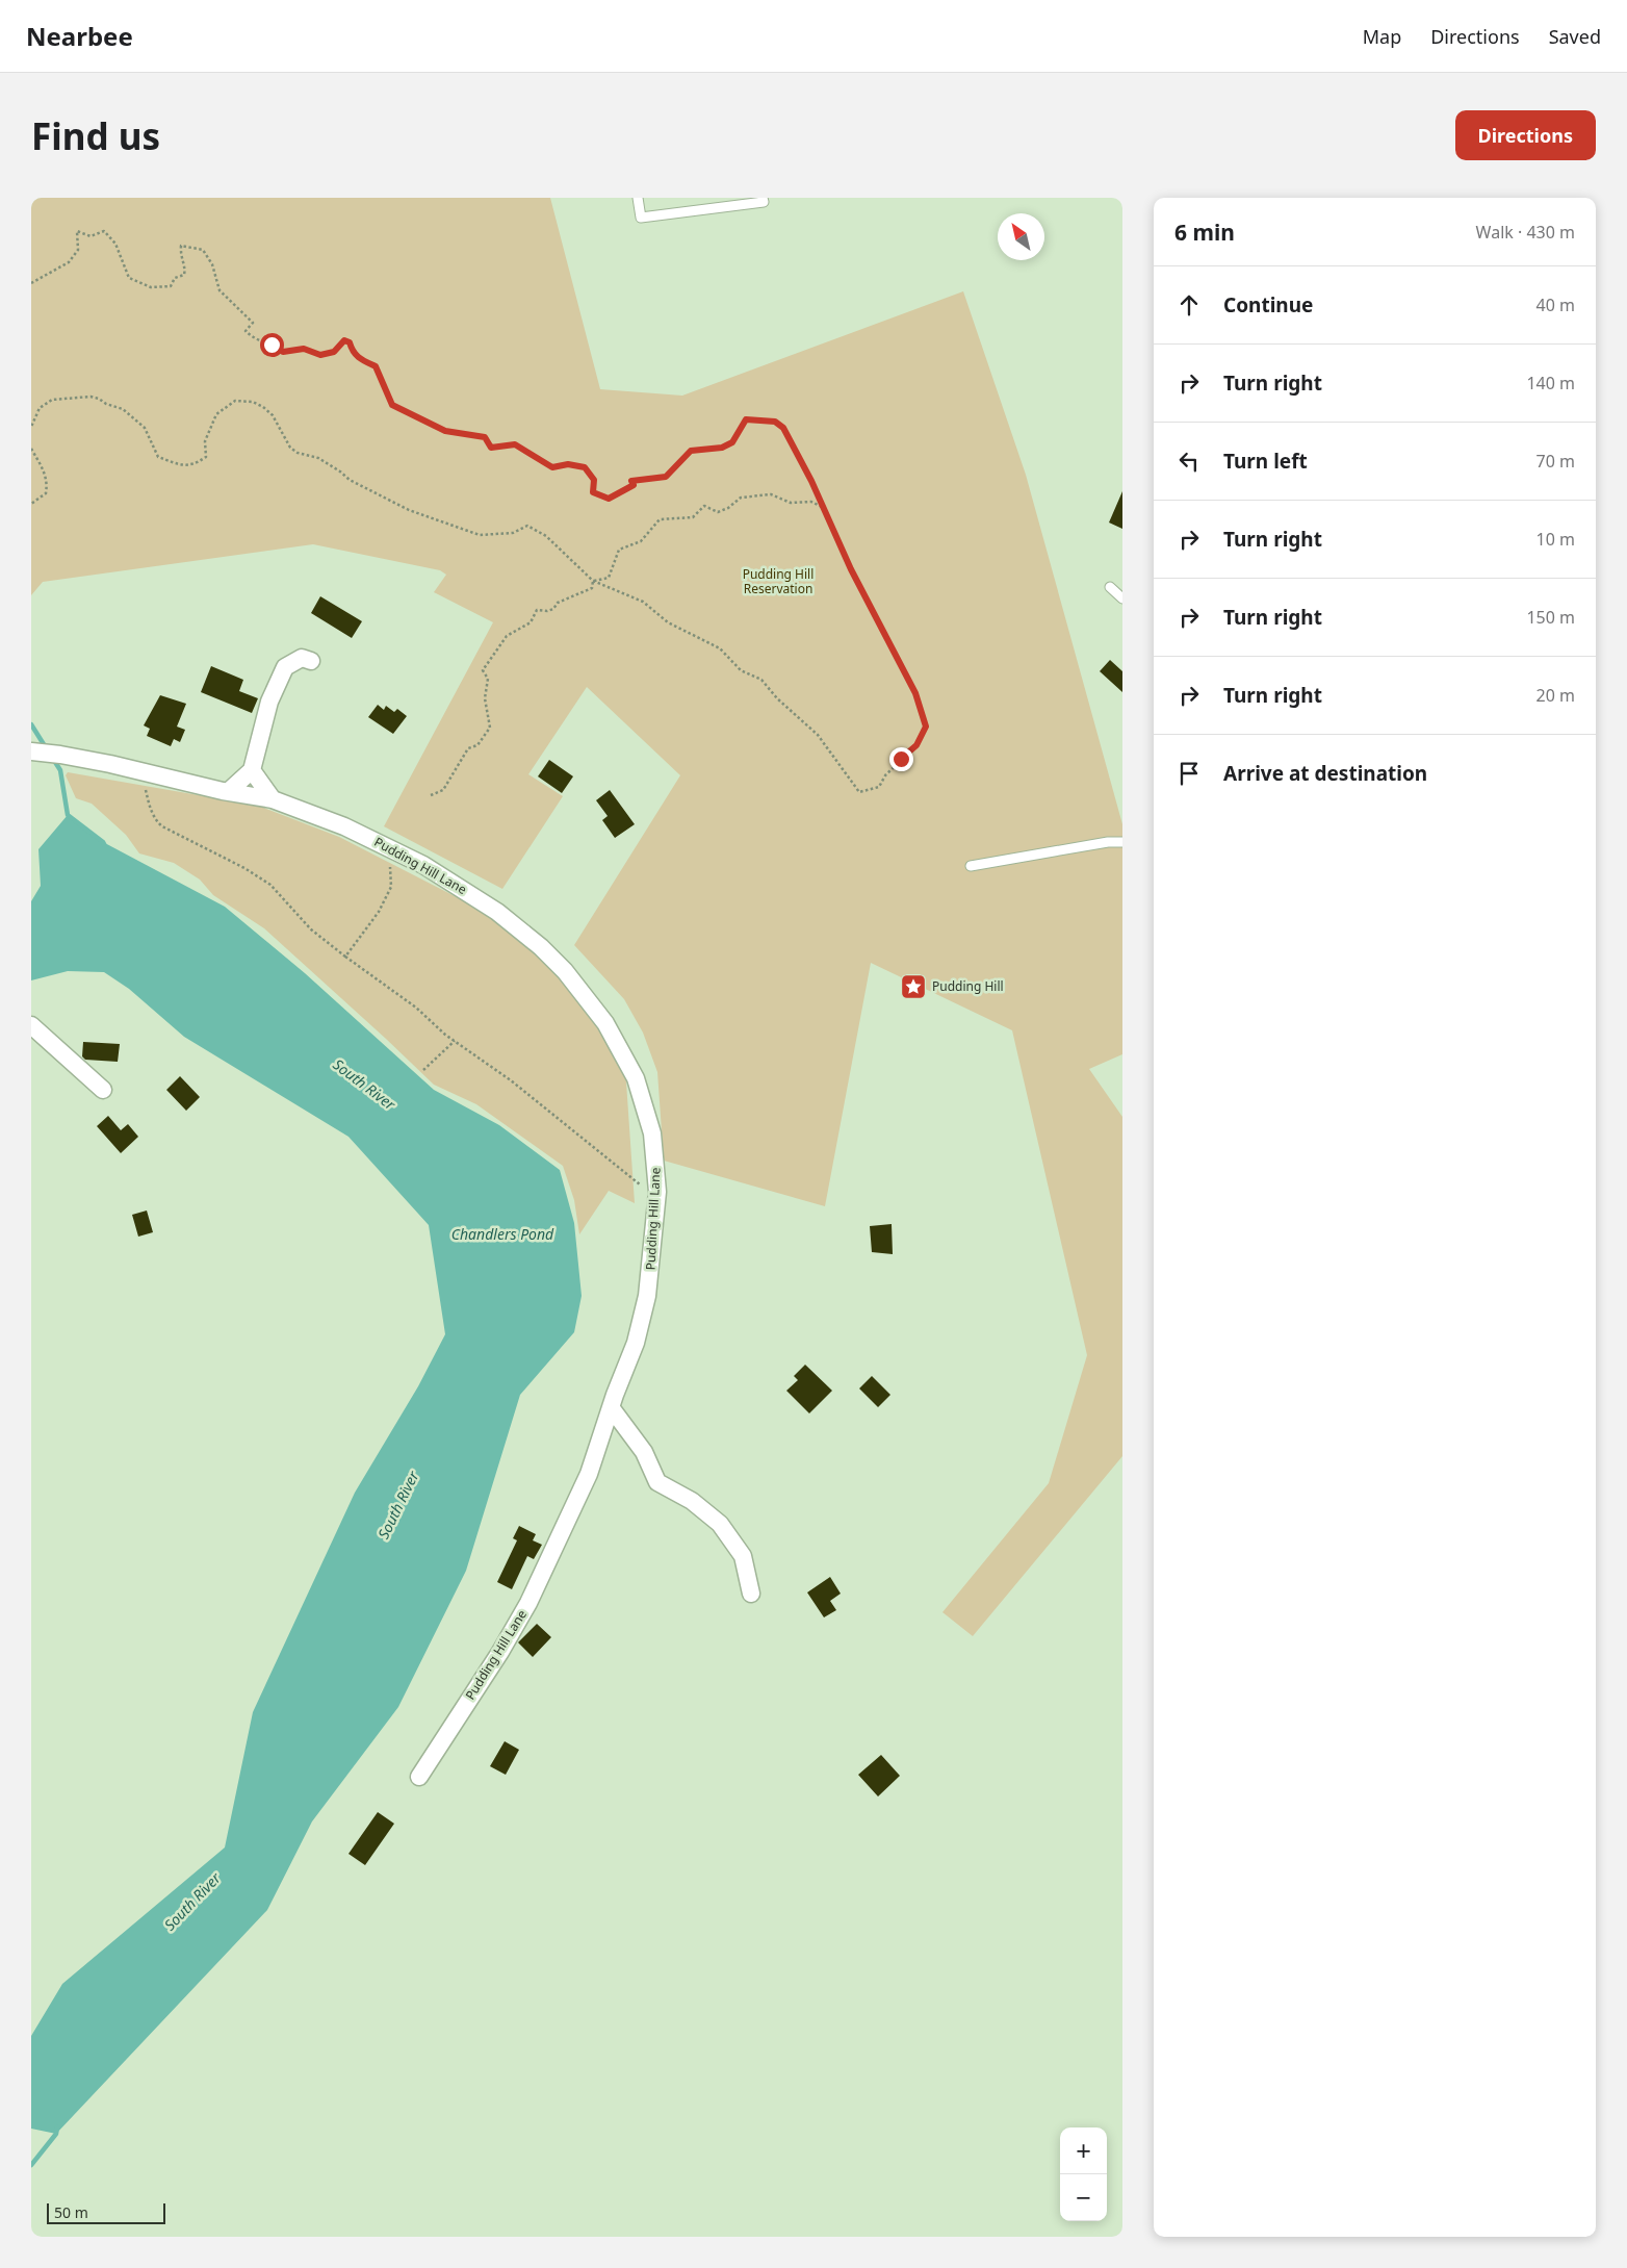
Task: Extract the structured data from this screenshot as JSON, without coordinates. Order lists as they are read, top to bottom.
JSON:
{
  "streets": {
    "street": ["Pudding Hill Lane"]
  },
  "water": ["South River", "Chandlers Pond"],
  "parks": ["Pudding Hill Reservation"],
  "places": {
    "place": ["Pudding Hill"]
  },
  "scale_bar": "50 m",
  "north": "top left",
  "page": {
    "header": "Nearbee",
    "nav": ["Map", "Directions", "Saved"],
    "buttons": "Directions",
    "title": "Find us",
    "heading": ["6 min", "Walk · 430 m"],
    "list": [
      ["Continue", "40 m"],
      ["Turn right", "140 m"],
      ["Turn left", "70 m"],
      ["Turn right", "10 m"],
      ["Turn right", "150 m"],
      ["Turn right", "20 m"],
      "Arrive at destination"
    ],
    "map_buttons": ["+", "−"],
    "scale": "50 m"
  }
}
